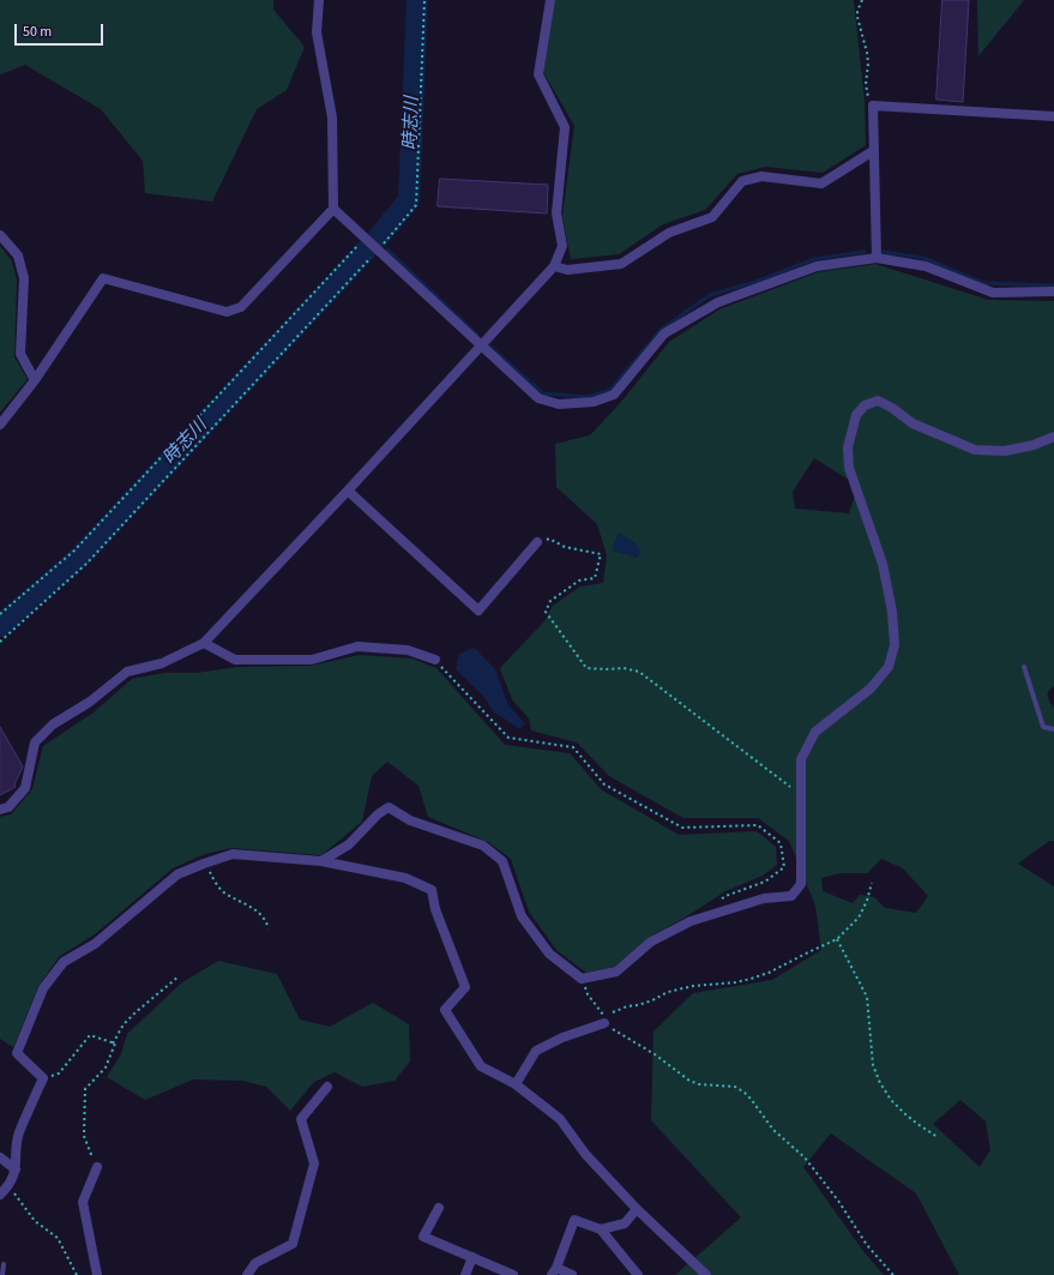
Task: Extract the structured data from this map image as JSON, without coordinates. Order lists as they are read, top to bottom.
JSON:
{
  "water": ["時志川"],
  "scale_bar": "50 m"
}
